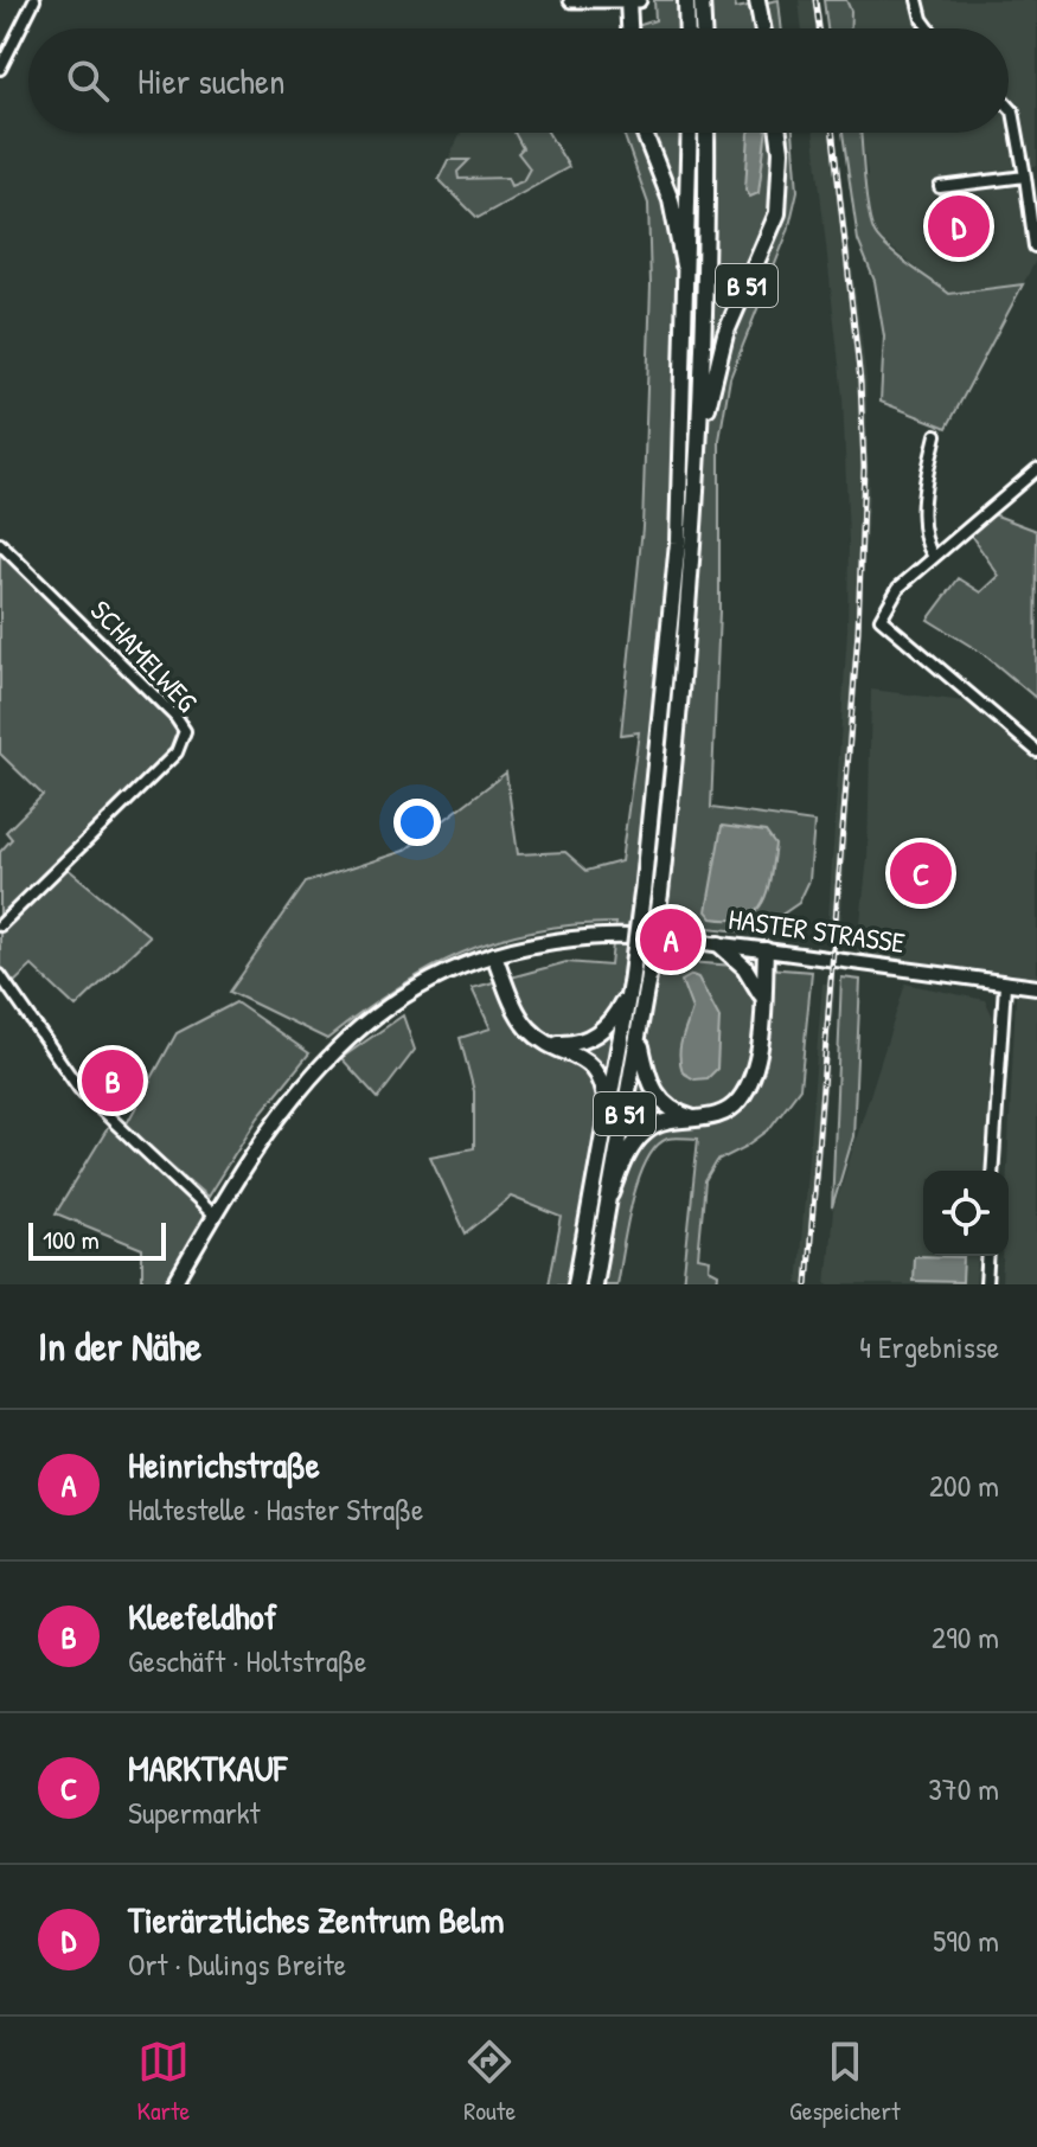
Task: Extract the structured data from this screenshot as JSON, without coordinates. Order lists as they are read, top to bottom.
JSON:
{
  "streets": {
    "highway": ["B 51"],
    "main road": ["HASTER STRASSE"],
    "street": ["SCHAMELWEG"]
  },
  "scale_bar": "100 m",
  "page": {
    "search": "Hier suchen",
    "pins": [
      "D",
      "C",
      "A",
      "B"
    ],
    "scale": "100 m",
    "heading": ["In der Nähe", "4 Ergebnisse"],
    "list": [
      {
        "mark": "A",
        "name": "Heinrichstraße",
        "note": "Haltestelle · Haster Straße",
        "value": "200 m"
      },
      {
        "mark": "B",
        "name": "Kleefeldhof",
        "note": "Geschäft · Holtstraße",
        "value": "290 m"
      },
      {
        "mark": "C",
        "name": "MARKTKAUF",
        "note": "Supermarkt",
        "value": "370 m"
      },
      {
        "mark": "D",
        "name": "Tierärztliches Zentrum Belm",
        "note": "Ort · Dulings Breite",
        "value": "590 m"
      }
    ],
    "nav": ["Karte", "Route", "Gespeichert"]
  }
}
